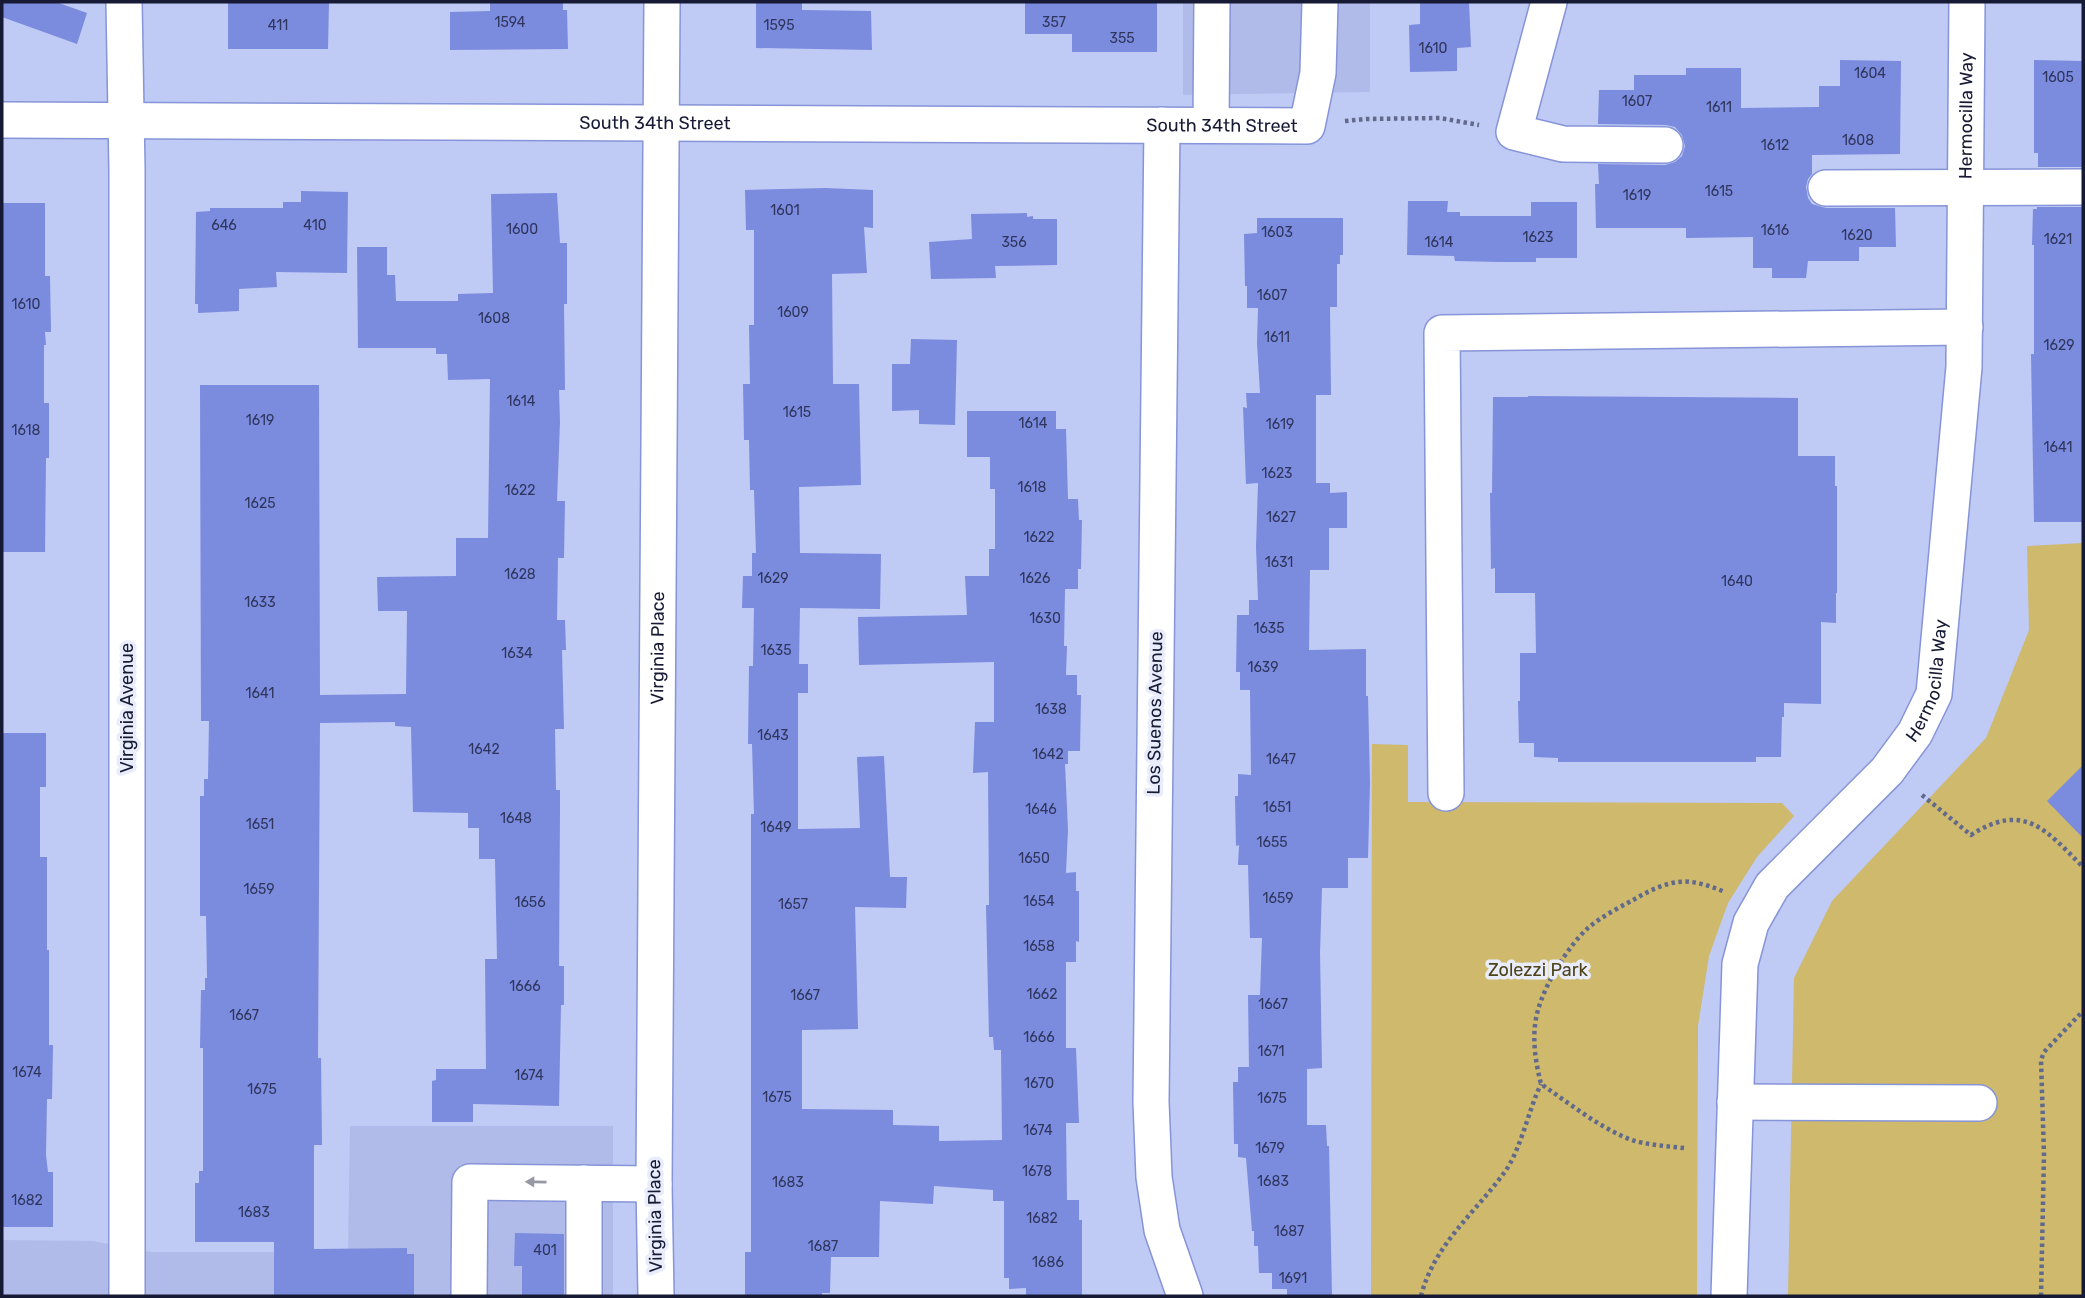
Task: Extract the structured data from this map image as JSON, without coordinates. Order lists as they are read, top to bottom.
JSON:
{
  "streets": {
    "street": [
      "Hermocilla Way",
      "South 34th Street",
      "Virginia Place",
      "Virginia Avenue",
      "Los Suenos Avenue"
    ]
  },
  "crossings": [
    ["South 34th Street", "Virginia Place"],
    ["South 34th Street", "Virginia Avenue"],
    ["South 34th Street", "Los Suenos Avenue"]
  ],
  "parks": ["Zolezzi Park"],
  "house_numbers": [
    "1594",
    "357",
    "411",
    "1595",
    "355",
    "1610",
    "1604",
    "1605",
    "1607",
    "1611",
    "1608",
    "1612",
    "1615",
    "1619",
    "1601",
    "646",
    "410",
    "1600",
    "1616",
    "1603",
    "1620",
    "1623",
    "1621",
    "356",
    "1614",
    "1607",
    "1610",
    "1609",
    "1608",
    "1611",
    "1629",
    "1614",
    "1615",
    "1619",
    "1614",
    "1619",
    "1618",
    "1641",
    "1623",
    "1618",
    "1622",
    "1625",
    "1627",
    "1622",
    "1631",
    "1628",
    "1629",
    "1626",
    "1640",
    "1633",
    "1630",
    "1635",
    "1635",
    "1634",
    "1639",
    "1641",
    "1638",
    "1643",
    "1642",
    "1642",
    "1647",
    "1651",
    "1646",
    "1648",
    "1651",
    "1649",
    "1655",
    "1650",
    "1659",
    "1659",
    "1654",
    "1656",
    "1657",
    "1658",
    "1666",
    "1662",
    "1667",
    "1667",
    "1667",
    "1666",
    "1671",
    "1674",
    "1674",
    "1670",
    "1675",
    "1675",
    "1675",
    "1674",
    "1679",
    "1678",
    "1683",
    "1683",
    "1682",
    "1683",
    "1682",
    "1687",
    "1687",
    "401",
    "1686",
    "1691"
  ]
}
